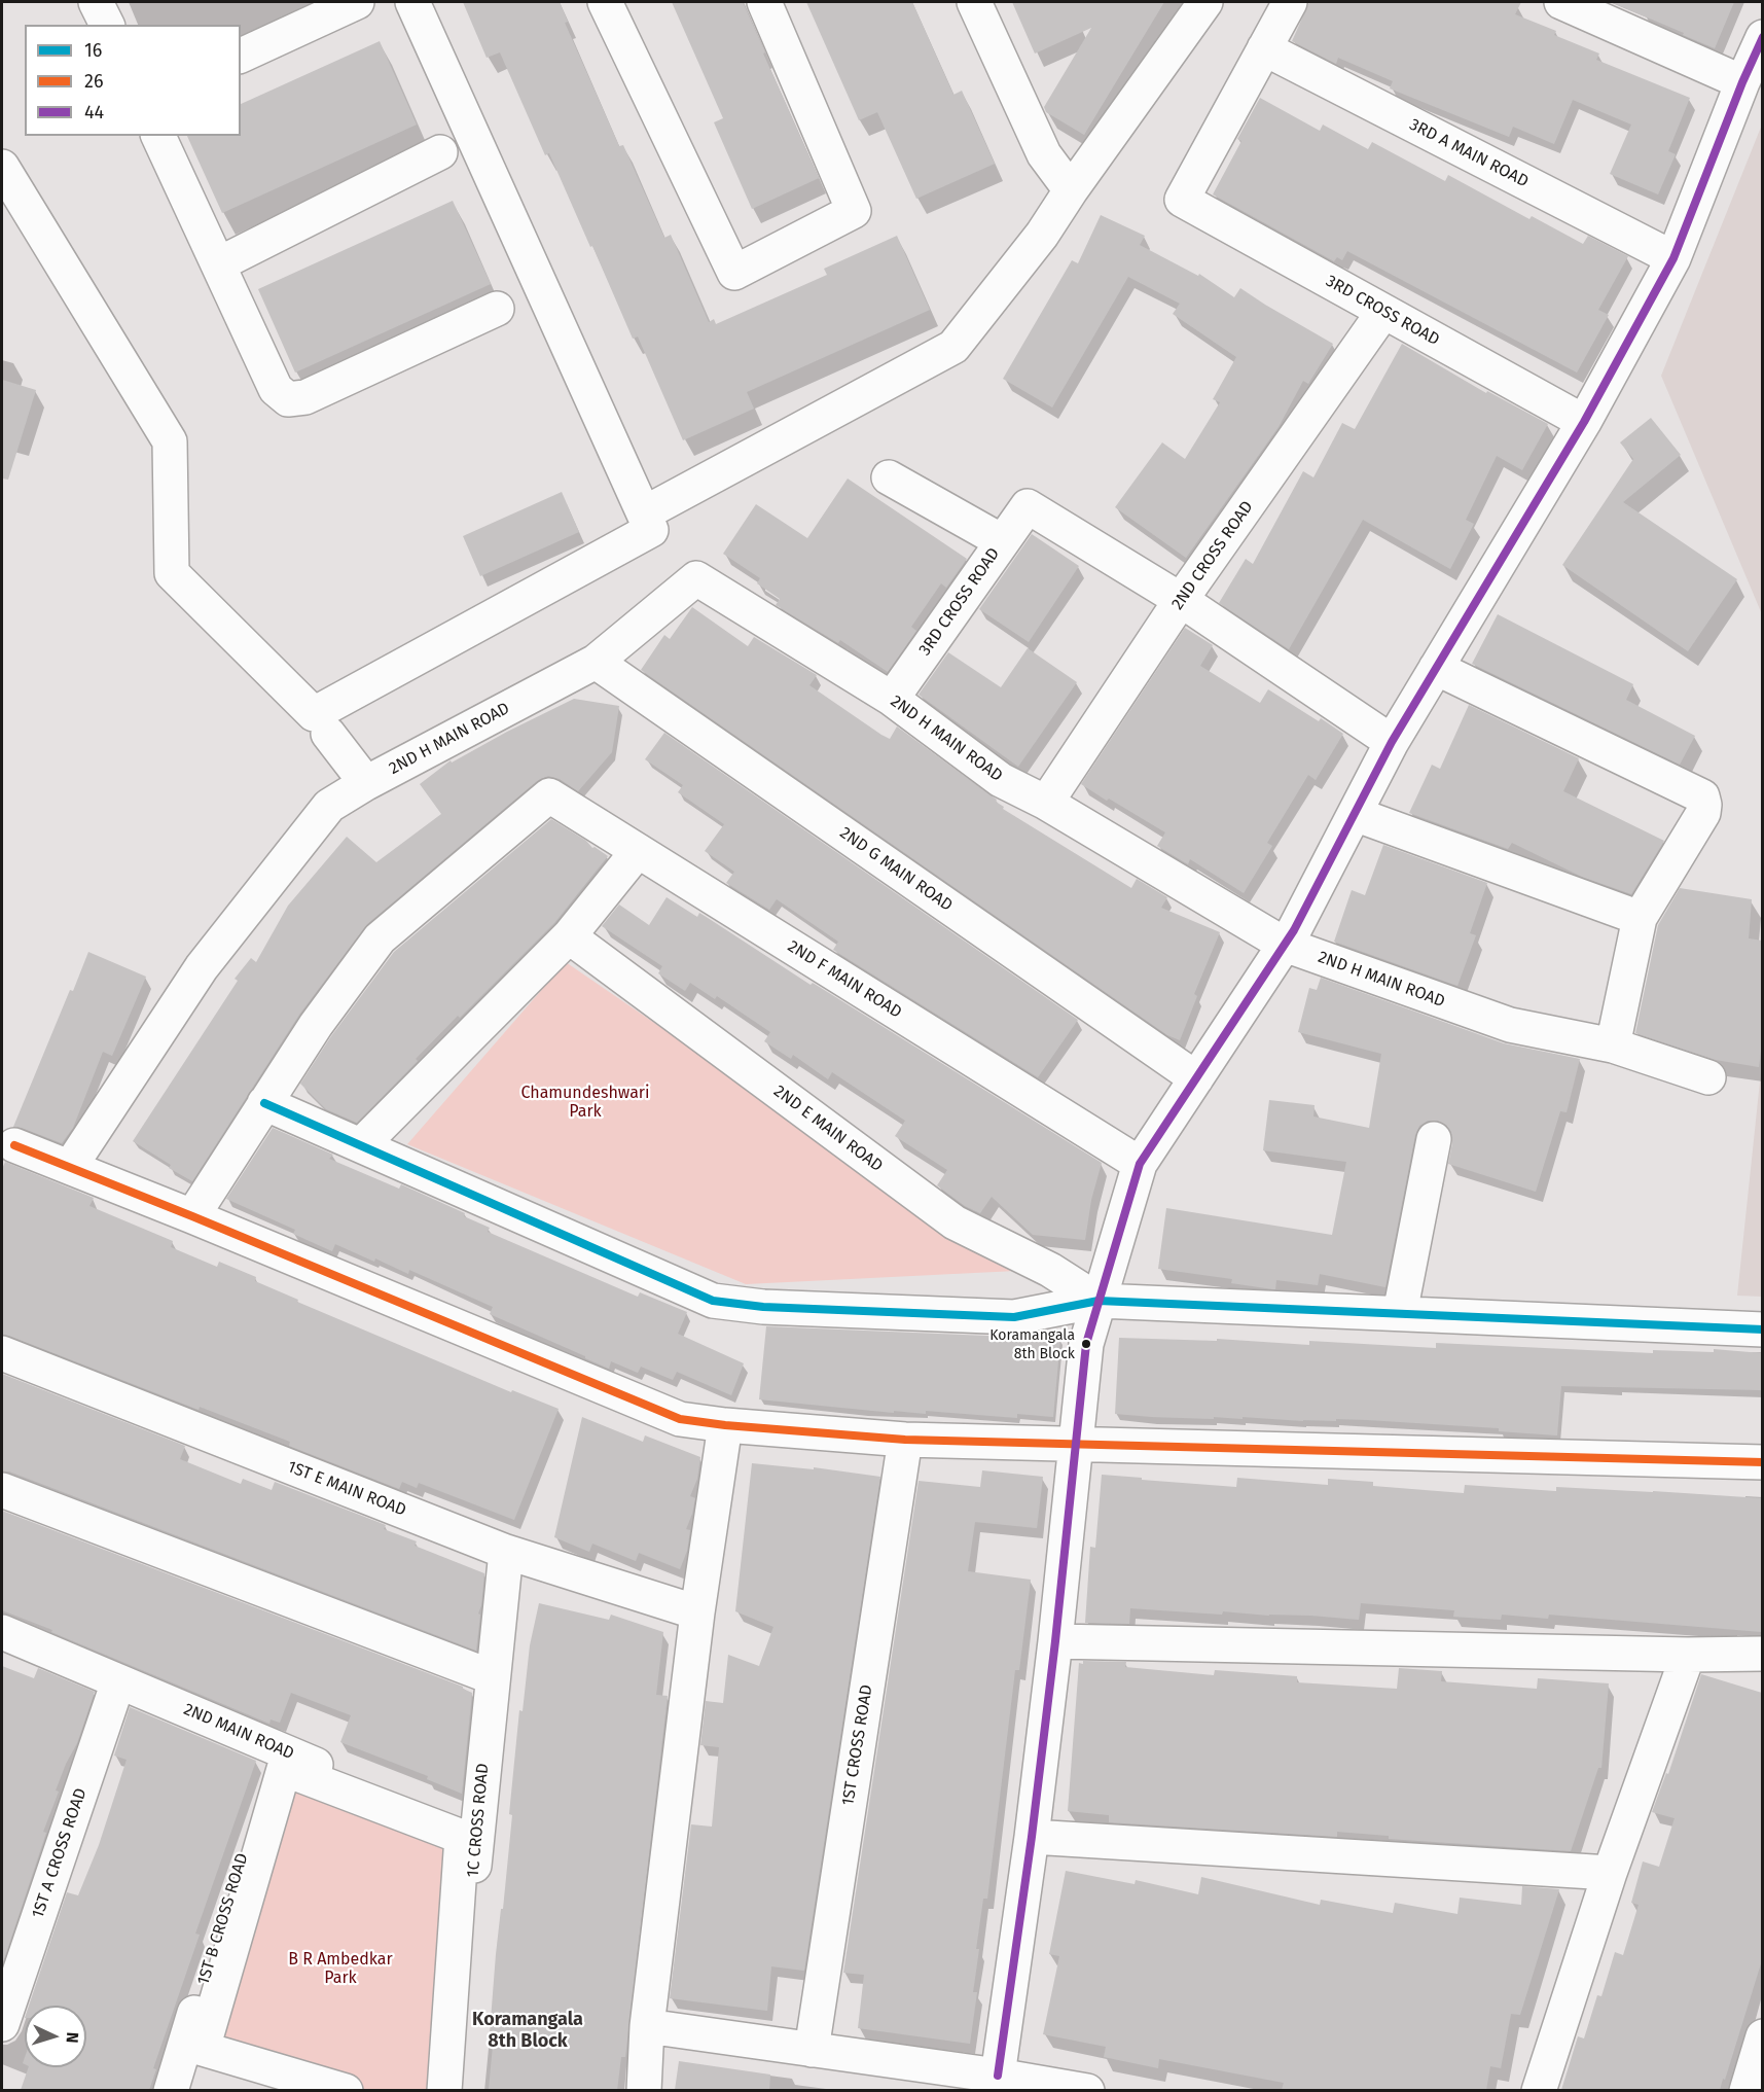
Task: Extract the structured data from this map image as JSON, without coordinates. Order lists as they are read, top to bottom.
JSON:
{
  "streets": {
    "street": [
      "3RD A MAIN ROAD",
      "3RD CROSS ROAD",
      "2ND CROSS ROAD",
      "2ND H MAIN ROAD",
      "2ND G MAIN ROAD",
      "2ND F MAIN ROAD",
      "2ND E MAIN ROAD",
      "1ST E MAIN ROAD",
      "2ND MAIN ROAD",
      "1ST CROSS ROAD",
      "1C CROSS ROAD",
      "1ST A CROSS ROAD",
      "1ST B CROSS ROAD"
    ]
  },
  "crossings": [
    ["3RD A MAIN ROAD", "3RD CROSS ROAD"],
    ["3RD CROSS ROAD", "2ND CROSS ROAD"],
    ["3RD CROSS ROAD", "2ND H MAIN ROAD"],
    ["2ND CROSS ROAD", "2ND H MAIN ROAD"],
    ["2ND H MAIN ROAD", "2ND G MAIN ROAD"],
    ["1ST E MAIN ROAD", "1C CROSS ROAD"],
    ["2ND MAIN ROAD", "1C CROSS ROAD"],
    ["2ND MAIN ROAD", "1ST A CROSS ROAD"],
    ["2ND MAIN ROAD", "1ST B CROSS ROAD"]
  ],
  "districts": ["Koramangala 8th Block"],
  "parks": ["Chamundeshwari Park", "B R Ambedkar Park"],
  "places": ["Koramangala 8th Block"],
  "lines": ["transit line 44", "transit line 16", "transit line 26"],
  "legend": ["16", "26", "44"],
  "north": "right"
}
